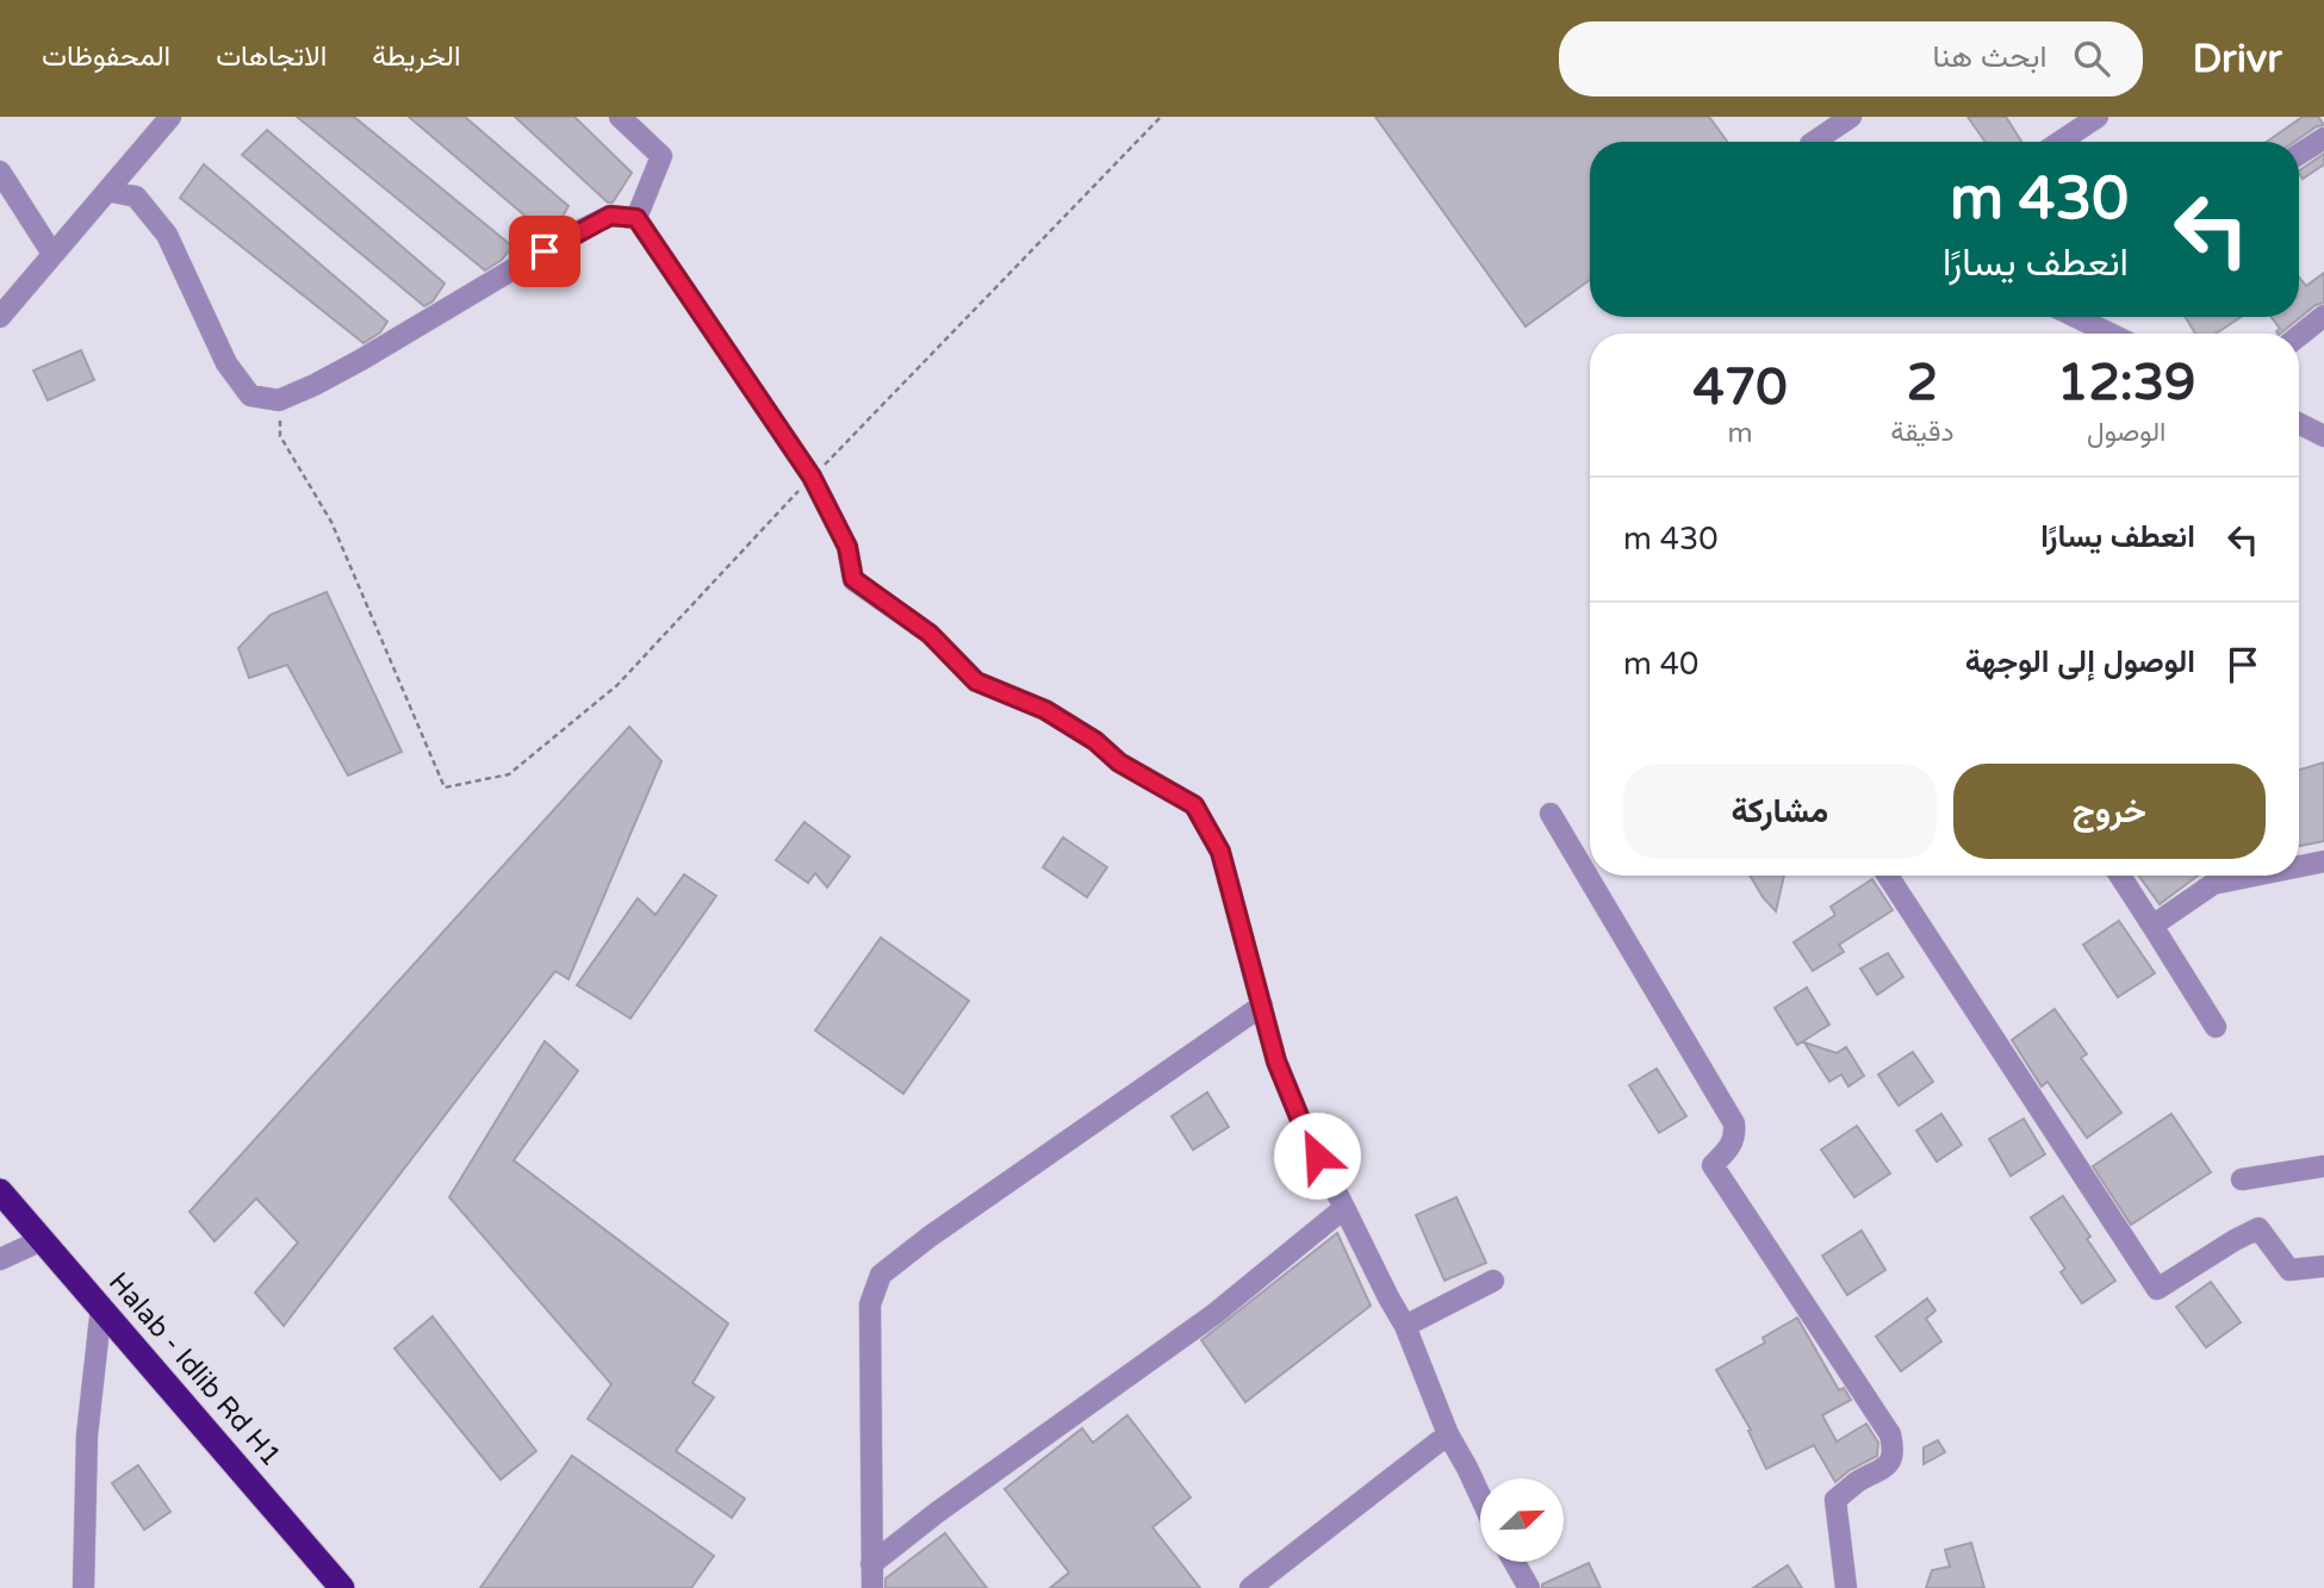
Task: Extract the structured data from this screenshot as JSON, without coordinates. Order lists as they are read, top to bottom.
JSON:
{
  "streets": {
    "highway": ["Halab - Idlib Rd H1"]
  },
  "north": "top right",
  "page": {
    "header": "Drivr",
    "search": "ابحث هنا",
    "nav": ["الخريطة", "الاتجاهات", "المحفوظات"],
    "turn": ["430 m", "انعطف يسارًا"],
    "eta": [
      "12:39",
      "الوصول",
      "2",
      "دقيقة",
      "470",
      "m"
    ],
    "list": [
      {
        "name": "انعطف يسارًا",
        "value": "430 m"
      },
      {
        "name": "الوصول إلى الوجهة",
        "value": "40 m"
      }
    ],
    "buttons": ["خروج", "مشاركة"]
  }
}
